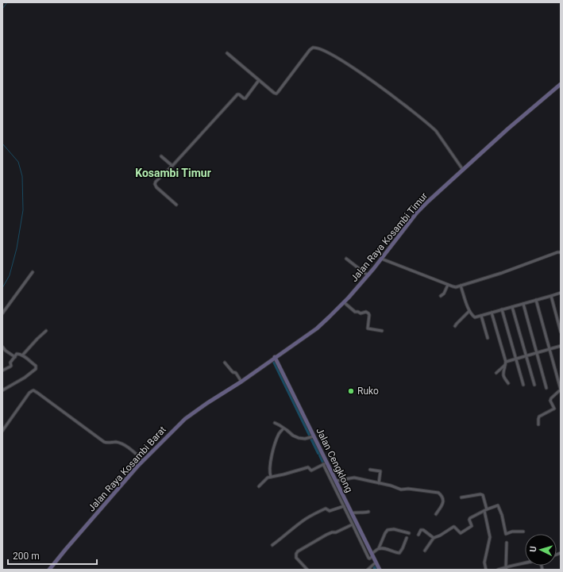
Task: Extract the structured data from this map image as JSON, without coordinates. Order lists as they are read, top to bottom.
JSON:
{
  "streets": {
    "main road": ["Jalan Raya Kosambi Timur", "Jalan Cengklong", "Jalan Raya Kosambi Barat"]
  },
  "crossings": [
    ["Jalan Raya Kosambi Timur", "Jalan Cengklong"],
    ["Jalan Raya Kosambi Timur", "Jalan Raya Kosambi Barat"],
    ["Jalan Cengklong", "Jalan Raya Kosambi Barat"]
  ],
  "districts": ["Kosambi Timur"],
  "places": ["Ruko"],
  "scale_bar": "200 m",
  "north": "left"
}
